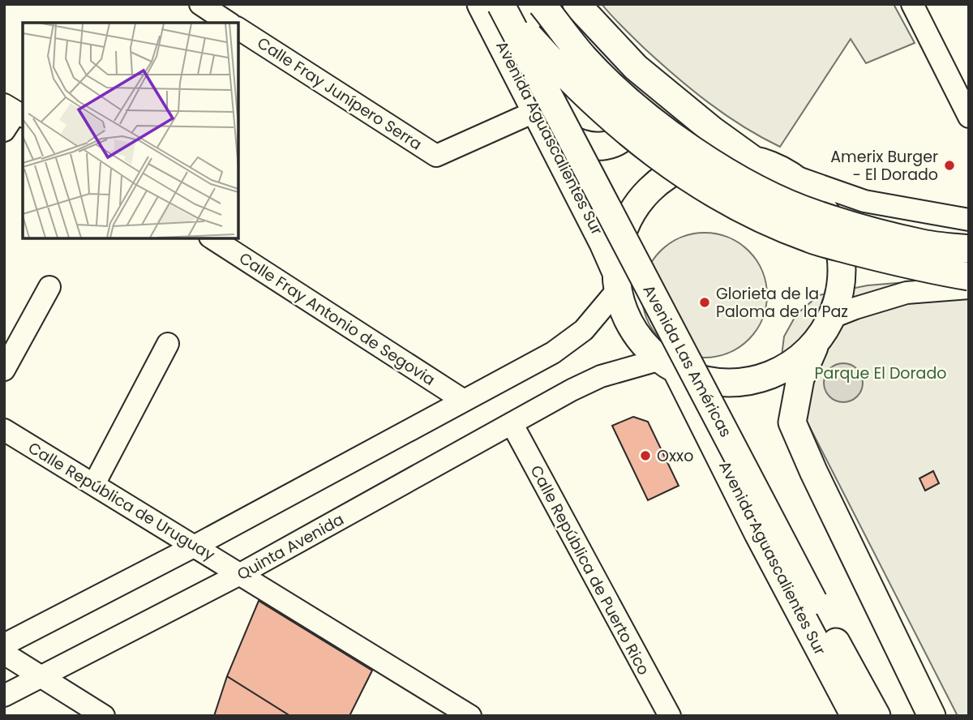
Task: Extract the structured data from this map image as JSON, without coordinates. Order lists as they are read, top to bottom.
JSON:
{
  "streets": {
    "main road": ["Avenida Aguascalientes Sur", "Avenida Las Américas"],
    "street": [
      "Calle Fray Junípero Serra",
      "Calle Fray Antonio de Segovia",
      "Calle República de Uruguay",
      "Quinta Avenida",
      "Calle República de Puerto Rico"
    ]
  },
  "crossings": [
    ["Calle Fray Junípero Serra", "Avenida Aguascalientes Sur"],
    ["Avenida Aguascalientes Sur", "Avenida Las Américas"],
    ["Avenida Aguascalientes Sur", "Quinta Avenida"],
    ["Calle República de Uruguay", "Quinta Avenida"],
    ["Quinta Avenida", "Calle República de Puerto Rico"]
  ],
  "parks": ["Parque El Dorado"],
  "places": ["Amerix Burger - El Dorado", "Glorieta de la Paloma de la Paz", "Oxxo"]
}
